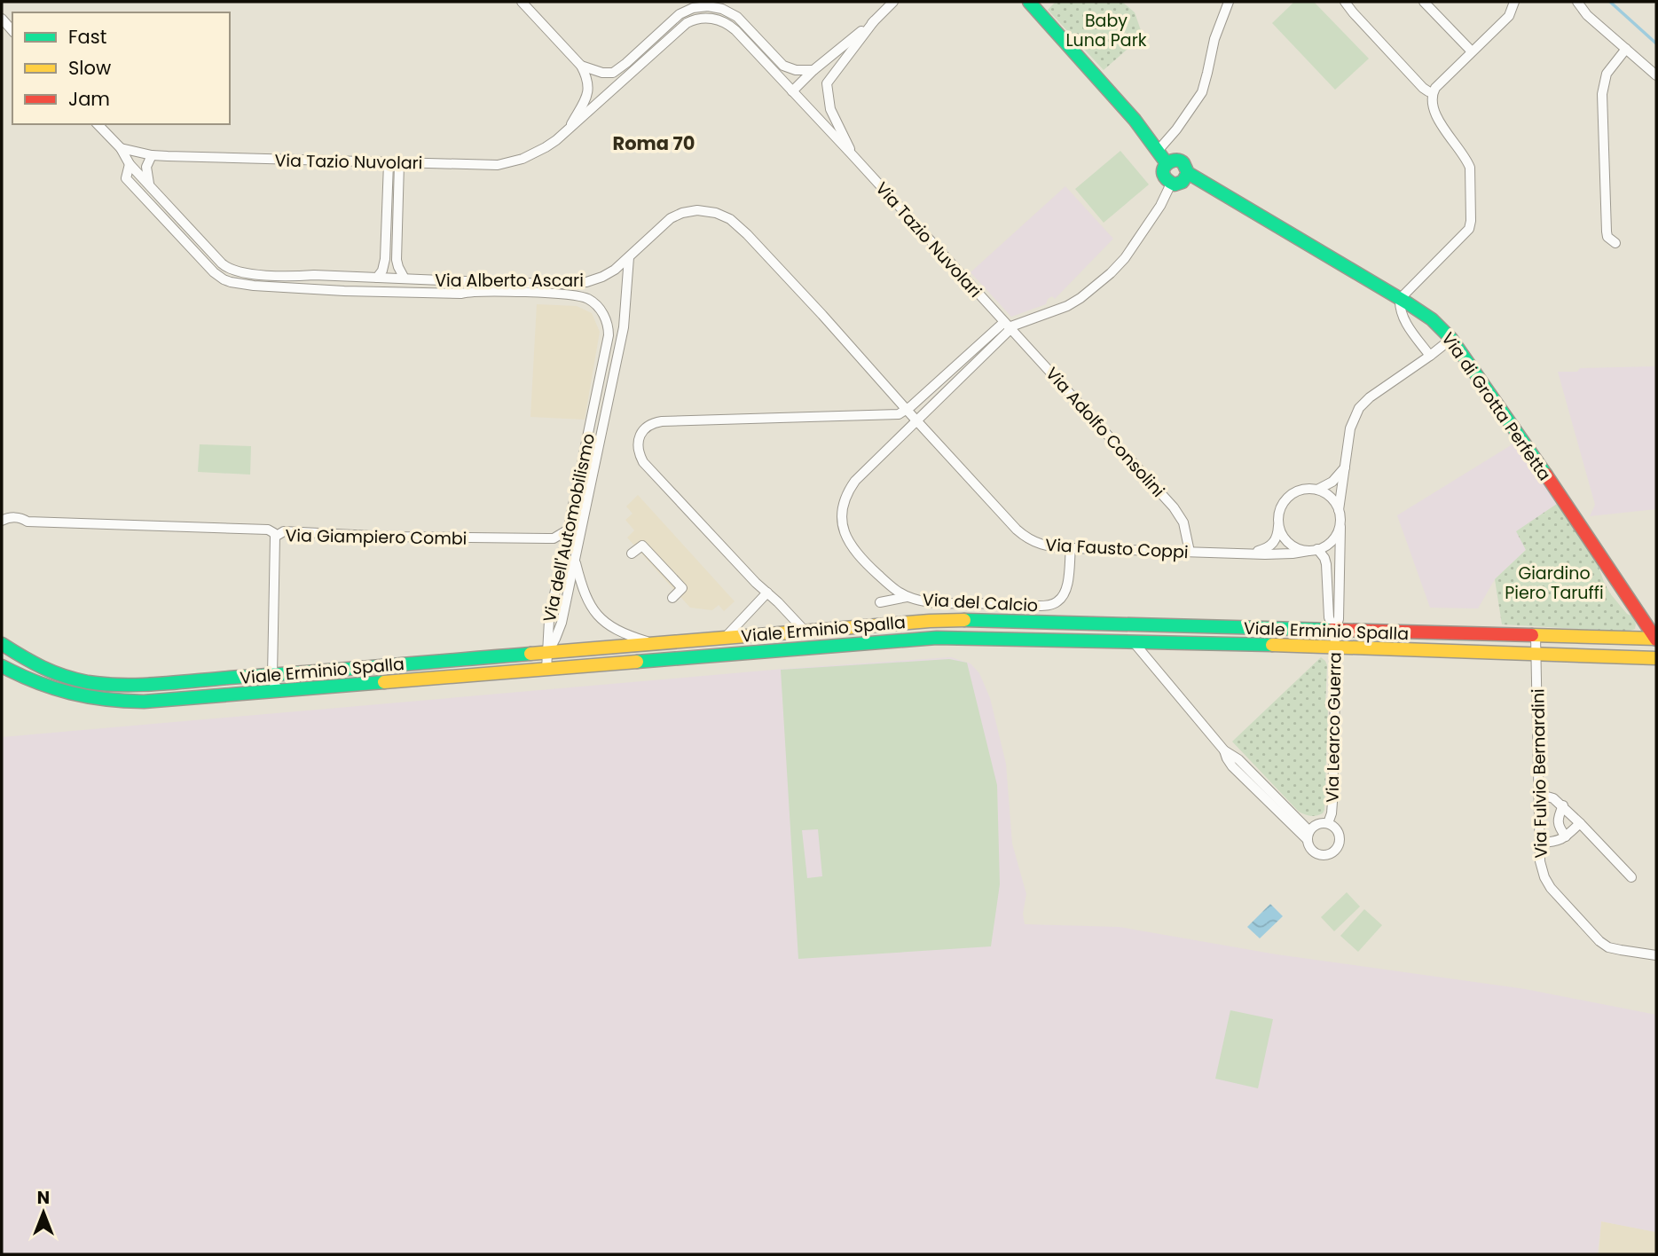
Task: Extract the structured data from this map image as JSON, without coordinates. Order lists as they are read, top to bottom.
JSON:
{
  "streets": {
    "main road": ["Via di Grotta Perfetta", "Viale Erminio Spalla"],
    "street": [
      "Via Tazio Nuvolari",
      "Via Alberto Ascari",
      "Via Adolfo Consolini",
      "Via dell'Automobilismo",
      "Via Giampiero Combi",
      "Via Fausto Coppi",
      "Via del Calcio",
      "Via Learco Guerra",
      "Via Fulvio Bernardini"
    ]
  },
  "crossings": [
    ["Via Tazio Nuvolari", "Via Adolfo Consolini"],
    ["Via Alberto Ascari", "Via dell'Automobilismo"],
    ["Via Alberto Ascari", "Via Fausto Coppi"],
    ["Via di Grotta Perfetta", "Viale Erminio Spalla"],
    ["Via Adolfo Consolini", "Via Fausto Coppi"],
    ["Via dell'Automobilismo", "Via Giampiero Combi"],
    ["Via dell'Automobilismo", "Viale Erminio Spalla"],
    ["Via Fausto Coppi", "Via del Calcio"],
    ["Via Fausto Coppi", "Via Learco Guerra"],
    ["Viale Erminio Spalla", "Via Learco Guerra"],
    ["Viale Erminio Spalla", "Via Fulvio Bernardini"]
  ],
  "districts": ["Roma 70"],
  "parks": ["Baby Luna Park", "Giardino Piero Taruffi"],
  "legend": ["Fast", "Slow", "Jam"],
  "north": "top"
}
